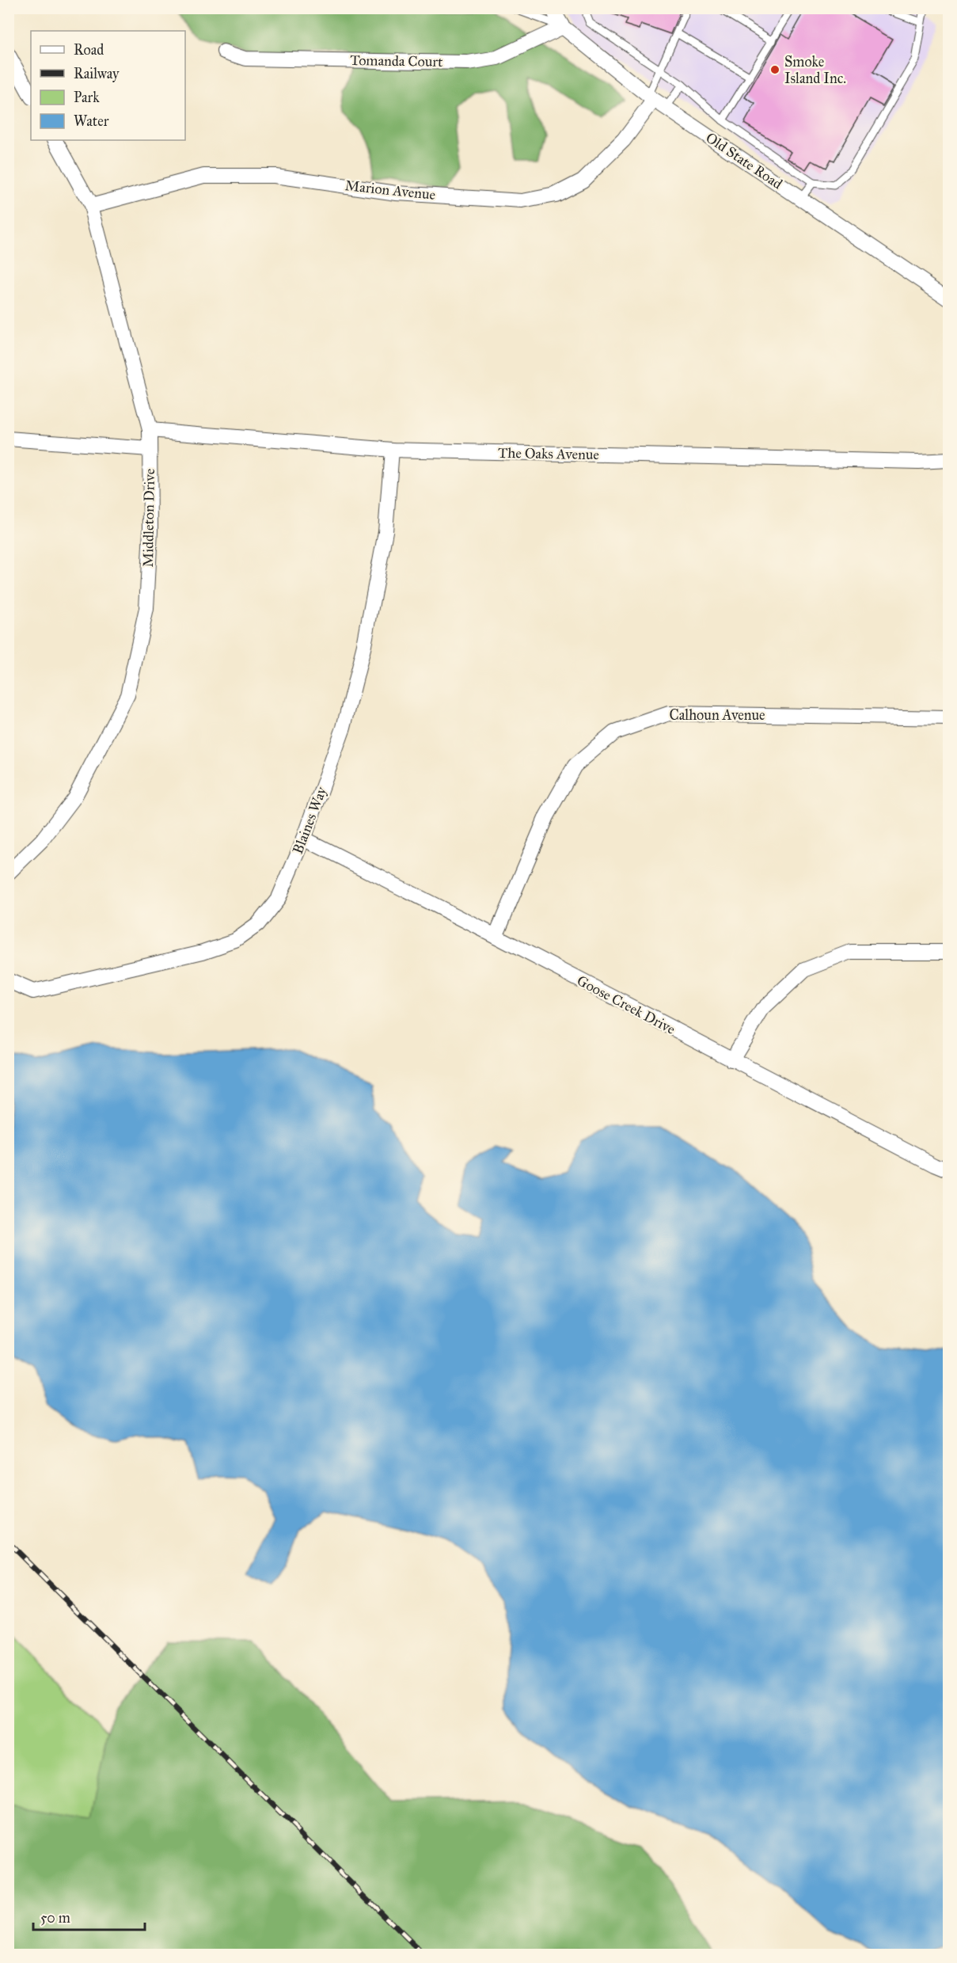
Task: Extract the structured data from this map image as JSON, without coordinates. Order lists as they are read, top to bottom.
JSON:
{
  "streets": {
    "street": [
      "Tomanda Court",
      "Old State Road",
      "Marion Avenue",
      "The Oaks Avenue",
      "Middleton Drive",
      "Calhoun Avenue",
      "Blaines Way",
      "Goose Creek Drive"
    ]
  },
  "crossings": [
    ["Tomanda Court", "Old State Road"],
    ["Old State Road", "Marion Avenue"],
    ["Marion Avenue", "Middleton Drive"],
    ["The Oaks Avenue", "Middleton Drive"],
    ["The Oaks Avenue", "Blaines Way"],
    ["Calhoun Avenue", "Goose Creek Drive"],
    ["Blaines Way", "Goose Creek Drive"]
  ],
  "places": ["Smoke Island Inc."],
  "legend": [
    "Road",
    "Railway",
    "Park",
    "Water"
  ],
  "scale_bar": "50 m"
}
